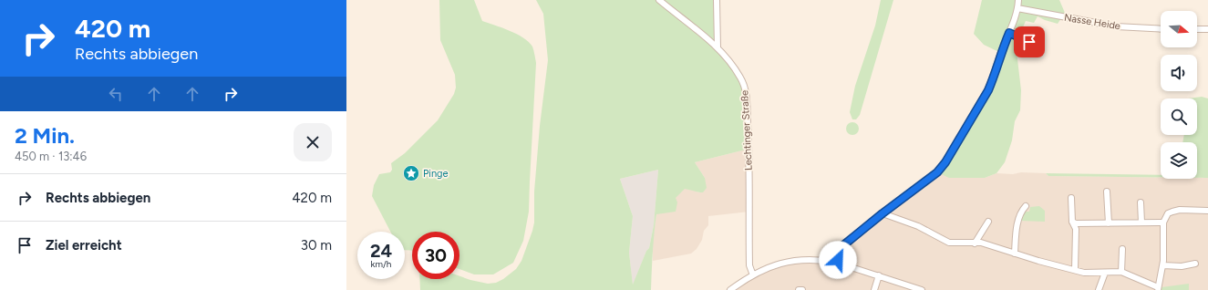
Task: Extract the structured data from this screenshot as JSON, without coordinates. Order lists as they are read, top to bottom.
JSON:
{
  "streets": {
    "street": ["Nasse Heide", "Lechtinger Straße"]
  },
  "places": {
    "place": ["Pinge"]
  },
  "north": "right",
  "page": {
    "turn": ["420 m", "Rechts abbiegen"],
    "heading": ["2 Min.", "450 m · 13:46"],
    "list": [
      {
        "name": "Rechts abbiegen",
        "value": "420 m"
      },
      {
        "name": "Ziel erreicht",
        "value": "30 m"
      }
    ],
    "speed": "24 km/h",
    "limit": "30"
  }
}
